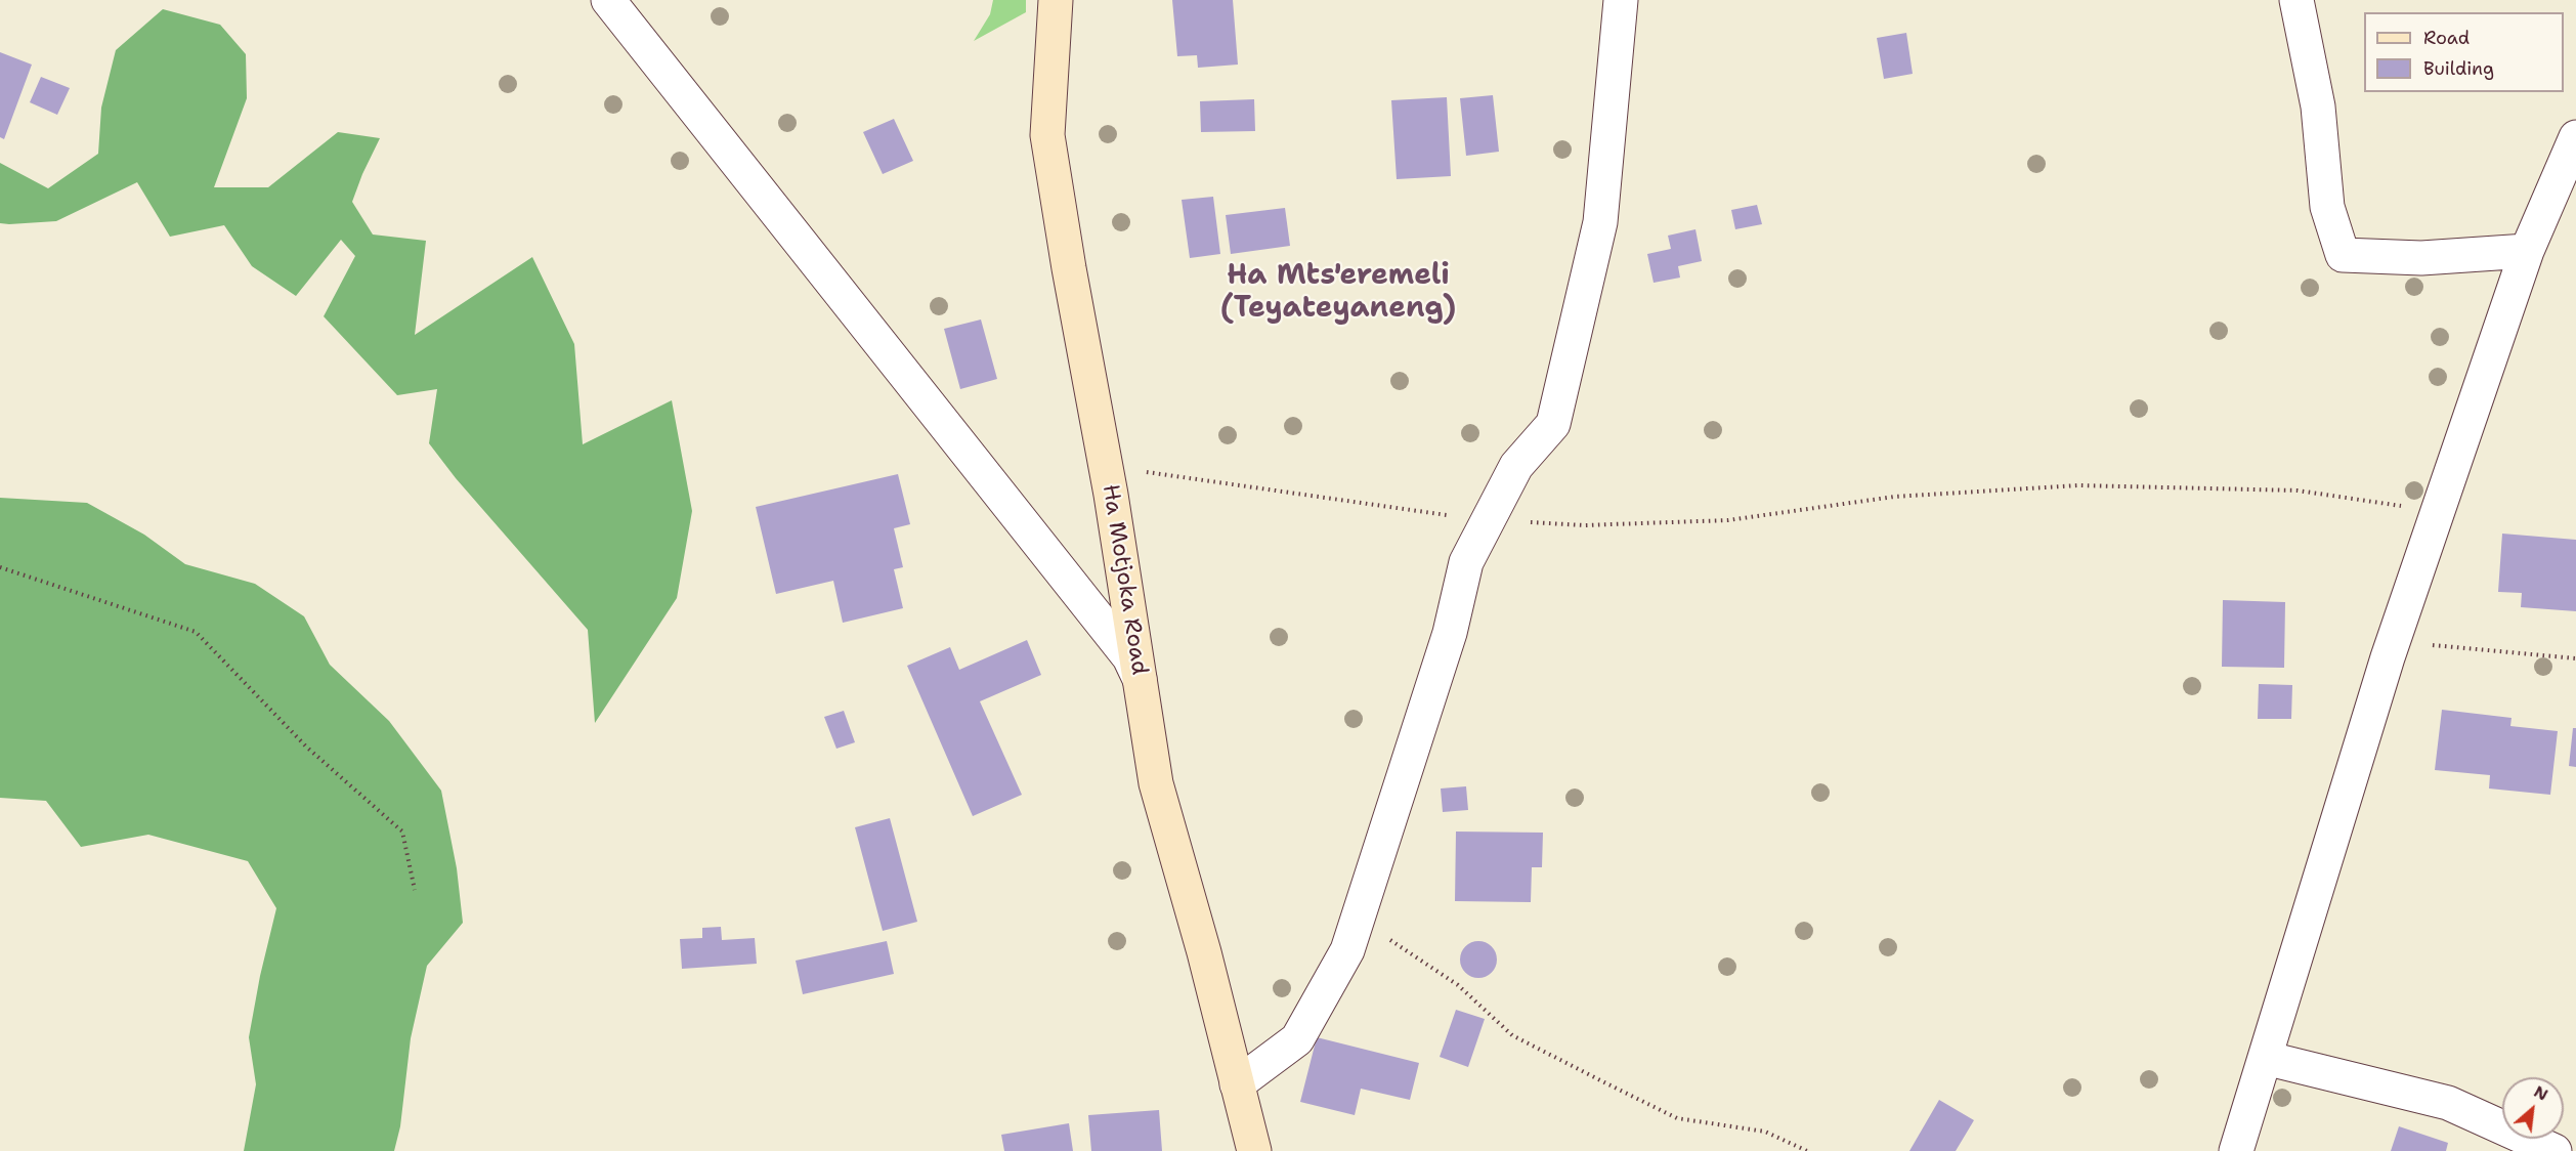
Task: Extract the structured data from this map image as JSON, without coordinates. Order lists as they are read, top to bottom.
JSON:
{
  "streets": {
    "street": ["Ha Motjoka Road"]
  },
  "districts": ["Ha Mts'eremeli (Teyateyaneng)"],
  "legend": ["Road", "Building"],
  "north": "top right"
}
